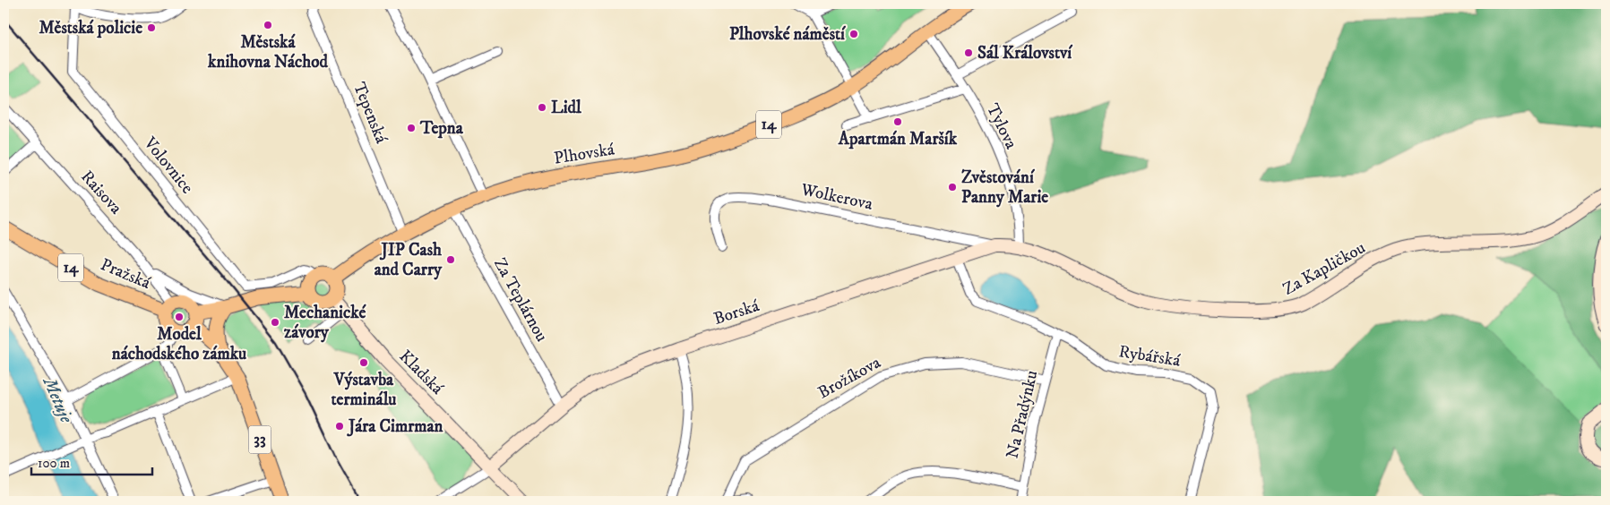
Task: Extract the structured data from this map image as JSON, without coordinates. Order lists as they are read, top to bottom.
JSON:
{
  "streets": {
    "main road": [
      "14",
      "Plhovská",
      "Pražská",
      "33"
    ],
    "street": [
      "Tepenská",
      "Tylova",
      "Volovnice",
      "Raisova",
      "Wolkerova",
      "Za Kapličkou",
      "Za Teplárnou",
      "Borská",
      "Rybářská",
      "Kladská",
      "Brožíkova",
      "Na Přadýnku"
    ]
  },
  "crossings": [
    ["Tepenská", "Plhovská"],
    ["14", "Tylova"],
    ["14", "Plhovská"],
    ["14", "Raisova"],
    ["14", "Pražská"],
    ["14", "33"],
    ["Tylova", "Za Kapličkou"],
    ["Tylova", "Borská"],
    ["Plhovská", "Volovnice"],
    ["Plhovská", "Za Teplárnou"],
    ["Plhovská", "Kladská"],
    ["Volovnice", "Kladská"],
    ["Raisova", "Pražská"],
    ["Raisova", "33"],
    ["Wolkerova", "Borská"],
    ["Za Kapličkou", "Borská"],
    ["Pražská", "33"],
    ["Za Teplárnou", "Borská"],
    ["Borská", "Rybářská"],
    ["Borská", "Kladská"],
    ["Rybářská", "Na Přadýnku"],
    ["Brožíkova", "Na Přadýnku"]
  ],
  "water": ["Metuje"],
  "places": [
    "Městská knihovna Náchod",
    "Městská policie",
    "Plhovské náměstí",
    "Sál Království",
    "Lidl",
    "Apartmán Maršík",
    "Tepna",
    "Zvěstování Panny Marie",
    "JIP Cash and Carry",
    "Model náchodského zámku",
    "Mechanické závory",
    "Výstavba terminálu",
    "Jára Cimrman"
  ],
  "scale_bar": "100 m"
}
